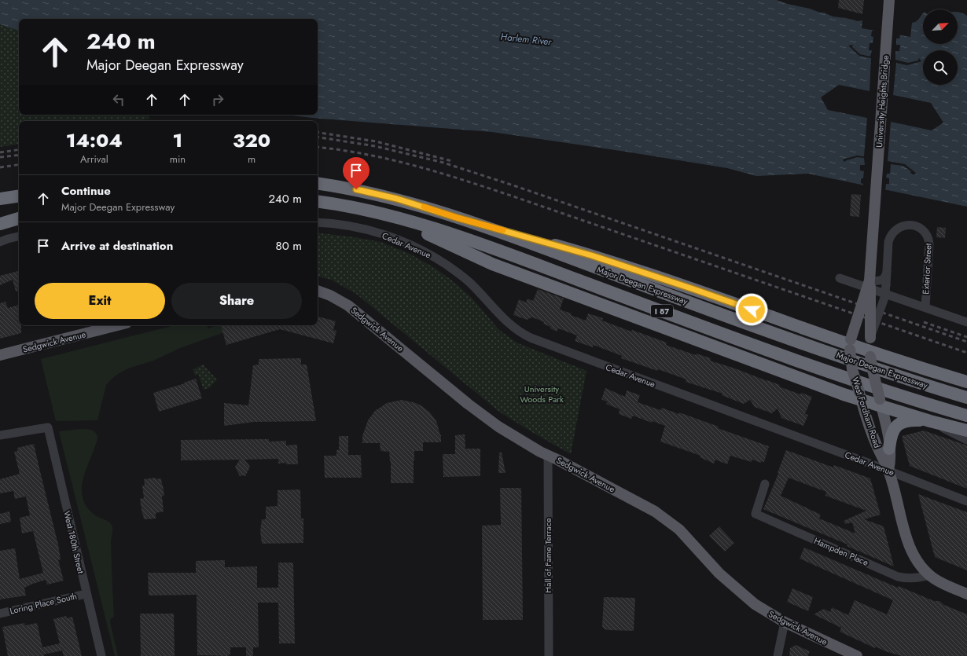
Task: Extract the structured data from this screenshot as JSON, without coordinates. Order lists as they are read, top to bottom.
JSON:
{
  "streets": {
    "highway": ["Major Deegan Expressway", "I 87"],
    "main road": ["University Heights Bridge", "Sedgwick Avenue", "West Fordham Road"],
    "street": [
      "Cedar Avenue",
      "Exterior Street",
      "West 180th Street",
      "Hampden Place",
      "Hall of Fame Terrace",
      "Loring Place South"
    ]
  },
  "crossings": [
    ["University Heights Bridge", "West Fordham Road"],
    ["Cedar Avenue", "West Fordham Road"],
    ["Exterior Street", "West Fordham Road"],
    ["Sedgwick Avenue", "Hall of Fame Terrace"],
    ["West Fordham Road", "Hampden Place"],
    ["West 180th Street", "Loring Place South"]
  ],
  "water": ["Harlem River"],
  "parks": ["University Woods Park"],
  "north": "top right",
  "page": {
    "turn": ["240 m", "Major Deegan Expressway"],
    "eta": [
      "14:04",
      "Arrival",
      "1",
      "min",
      "320",
      "m"
    ],
    "list": [
      {
        "name": "Continue",
        "note": "Major Deegan Expressway",
        "value": "240 m"
      },
      {
        "name": "Arrive at destination",
        "value": "80 m"
      }
    ],
    "buttons": ["Exit", "Share"]
  }
}
